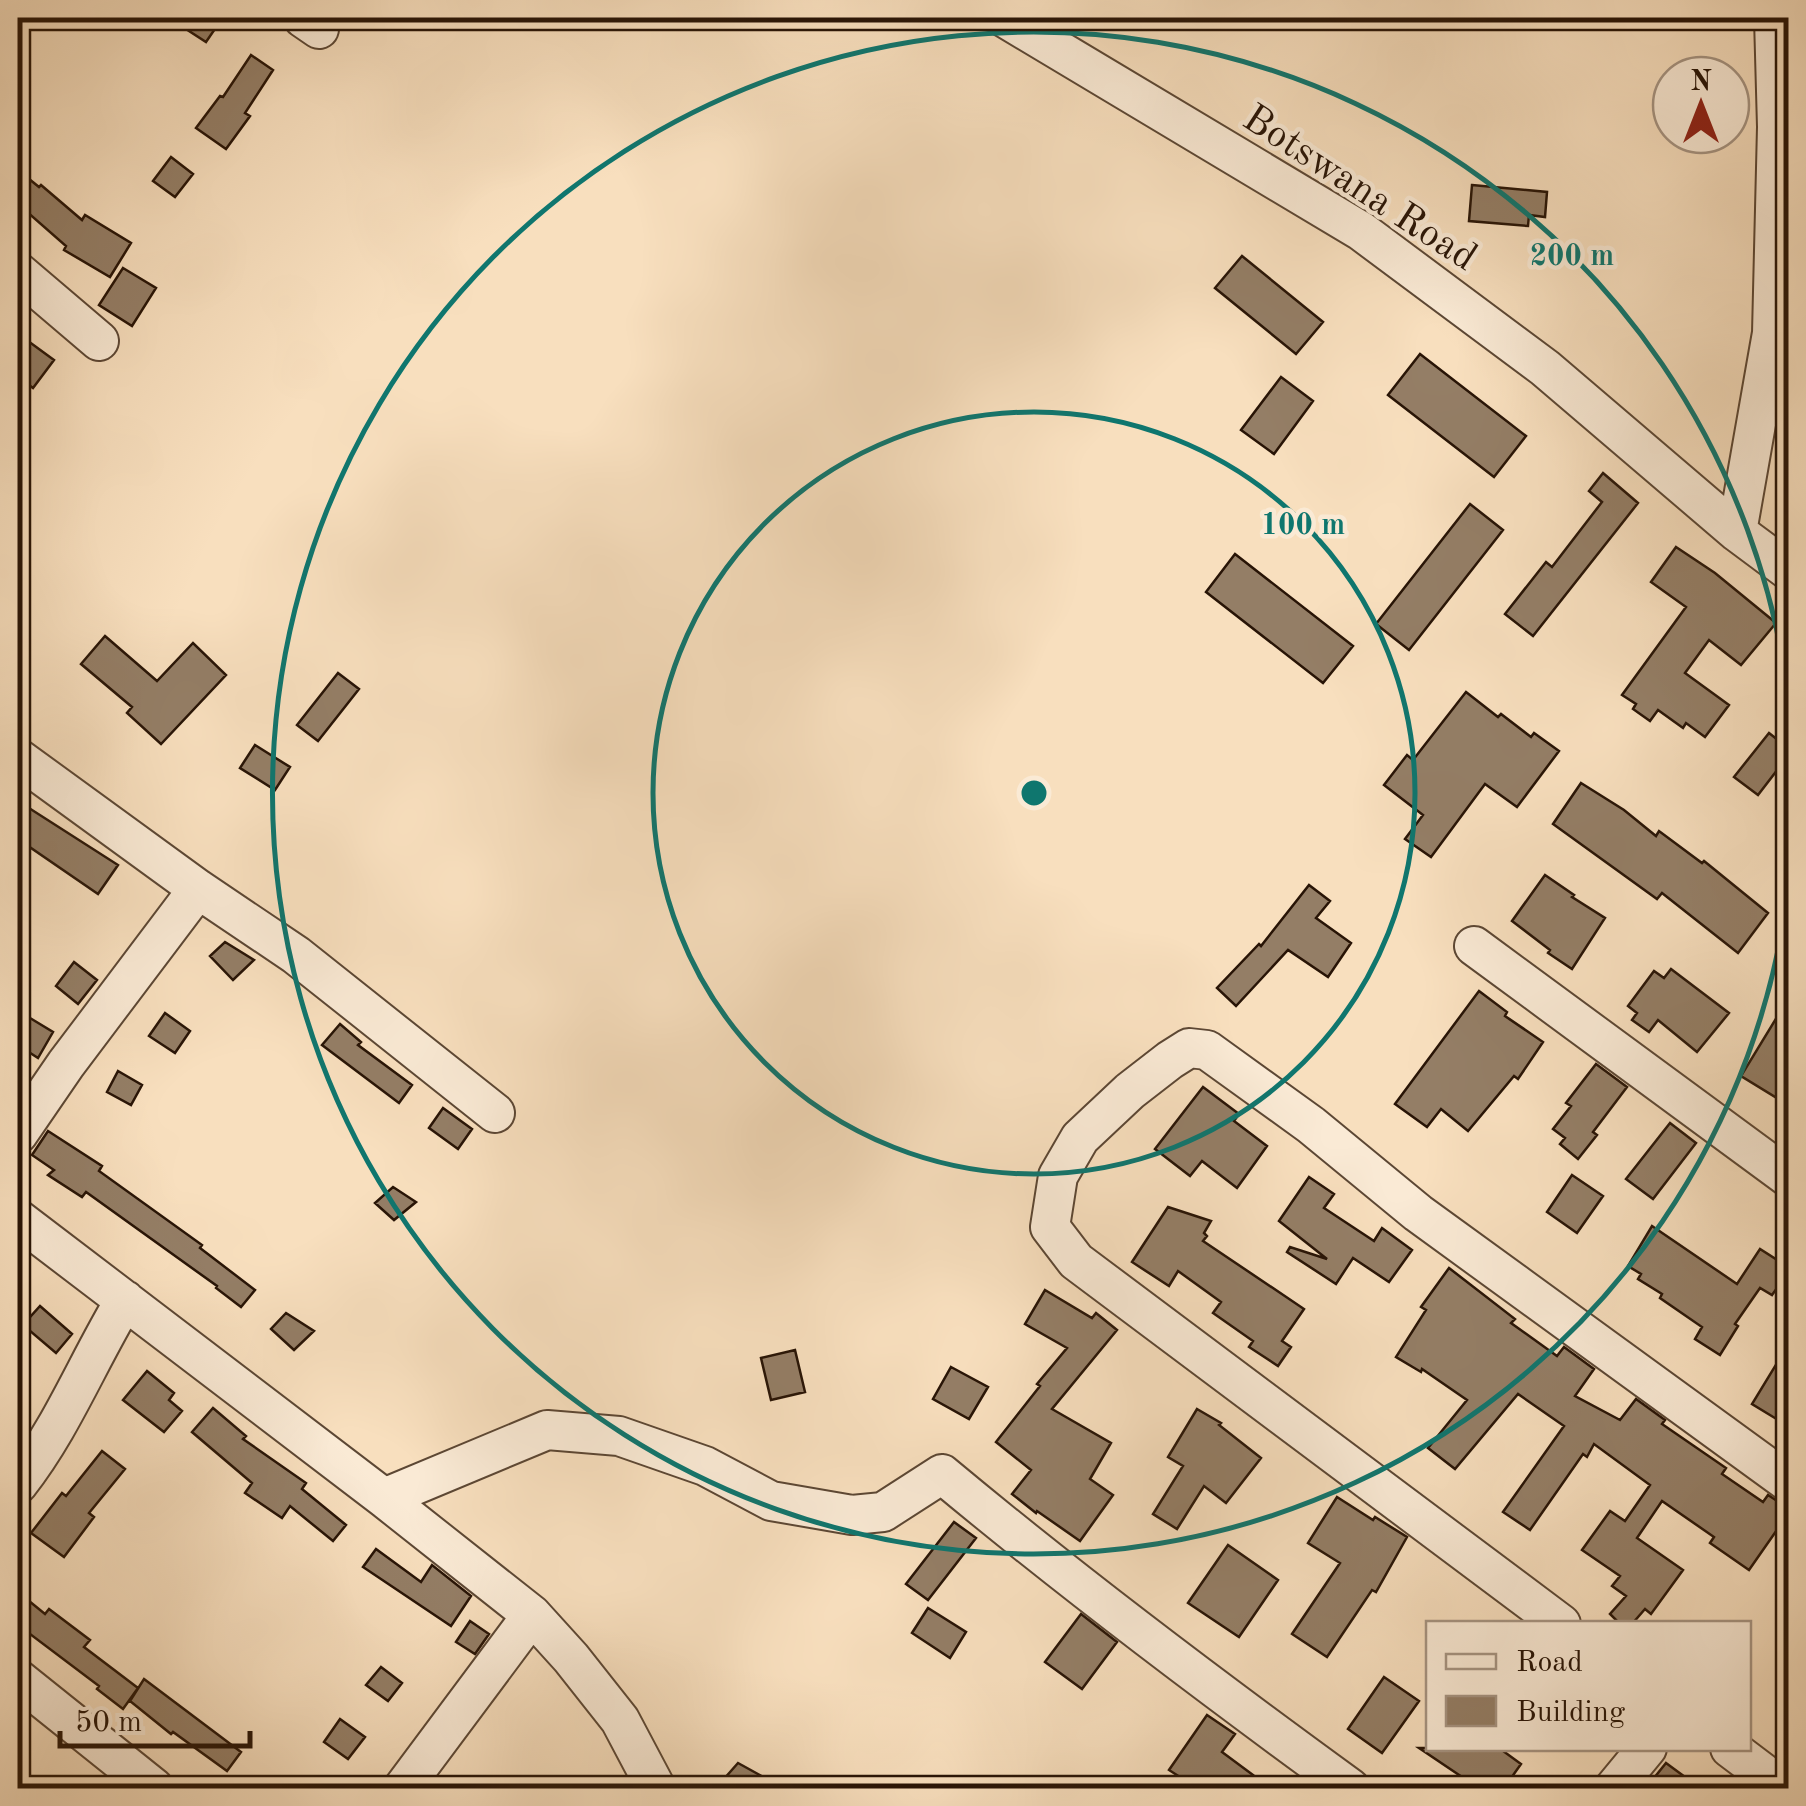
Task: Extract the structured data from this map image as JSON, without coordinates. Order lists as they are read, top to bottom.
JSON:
{
  "streets": {
    "street": ["Botswana Road"]
  },
  "legend": ["Road", "Building"],
  "scale_bar": "50 m",
  "north": "top",
  "rings": ["200 m", "100 m"]
}
